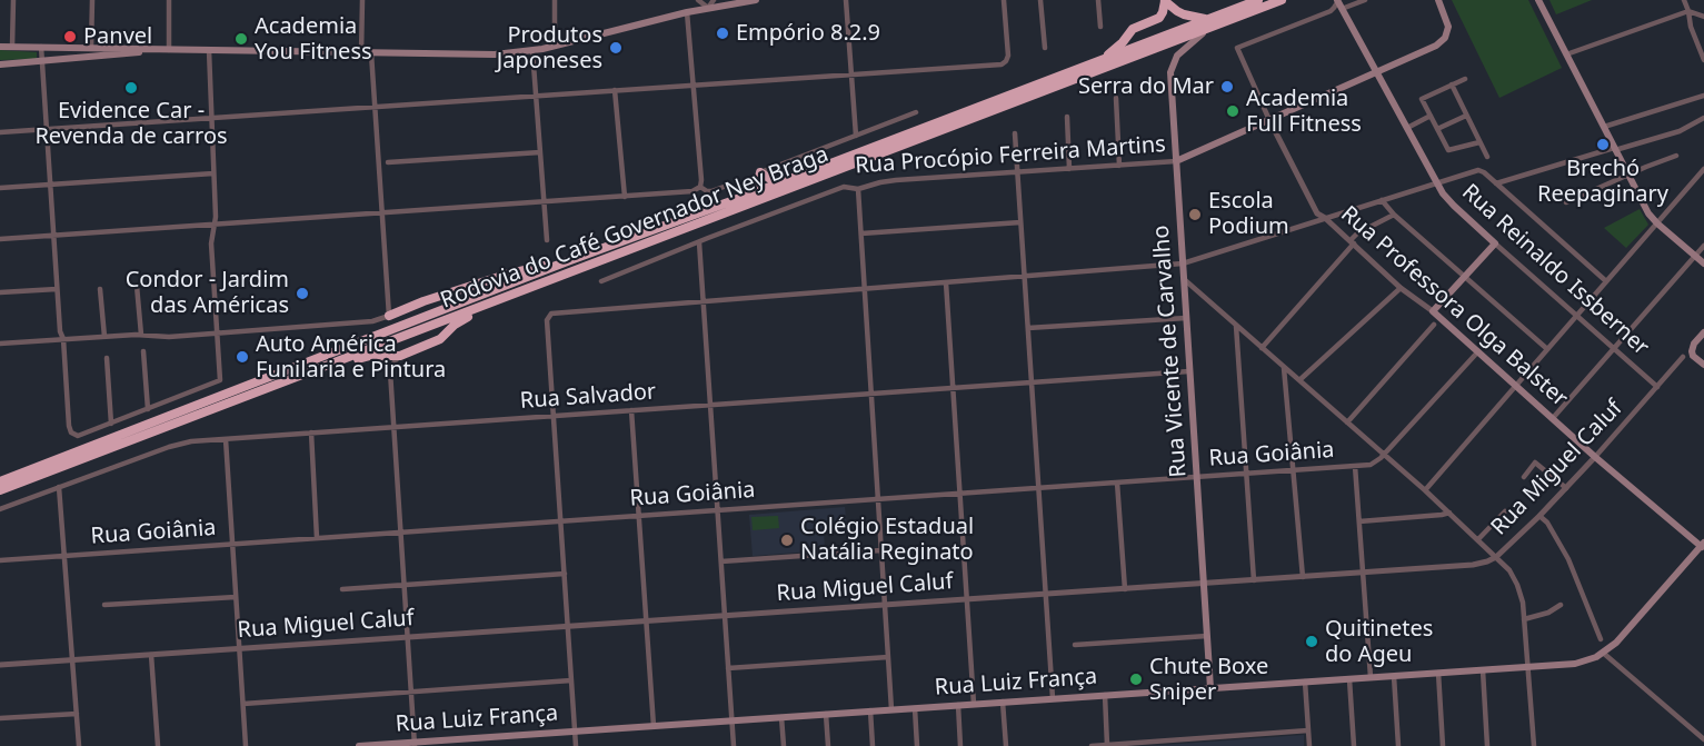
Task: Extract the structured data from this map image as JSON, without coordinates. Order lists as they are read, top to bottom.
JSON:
{
  "streets": {
    "highway": ["Rodovia do Café Governador Ney Braga"],
    "main road": [
      "Rua Procópio Ferreira Martins",
      "Rua Reinaldo Issberner",
      "Rua Professora Olga Balster",
      "Rua Vicente de Carvalho",
      "Rua Luiz França"
    ],
    "street": ["Rua Salvador", "Rua Goiânia", "Rua Miguel Caluf"]
  },
  "crossings": [
    ["Rua Procópio Ferreira Martins", "Rua Reinaldo Issberner"],
    ["Rua Procópio Ferreira Martins", "Rua Professora Olga Balster"],
    ["Rua Procópio Ferreira Martins", "Rua Vicente de Carvalho"],
    ["Rodovia do Café Governador Ney Braga", "Rua Vicente de Carvalho"],
    ["Rua Reinaldo Issberner", "Rua Professora Olga Balster"],
    ["Rua Reinaldo Issberner", "Rua Miguel Caluf"],
    ["Rua Professora Olga Balster", "Rua Miguel Caluf"],
    ["Rua Professora Olga Balster", "Rua Luiz França"],
    ["Rua Vicente de Carvalho", "Rua Salvador"],
    ["Rua Vicente de Carvalho", "Rua Goiânia"],
    ["Rua Vicente de Carvalho", "Rua Miguel Caluf"],
    ["Rua Vicente de Carvalho", "Rua Luiz França"]
  ],
  "places": [
    "Empório 8.2.9",
    "Panvel",
    "Academia You Fitness",
    "Produtos Japoneses",
    "Serra do Mar",
    "Evidence Car - Revenda de carros",
    "Academia Full Fitness",
    "Brechó Reepaginary",
    "Escola Podium",
    "Condor - Jardim das Américas",
    "Auto América Funilaria e Pintura",
    "Colégio Estadual Natália Reginato",
    "Quitinetes do Ageu",
    "Chute Boxe Sniper"
  ]
}
